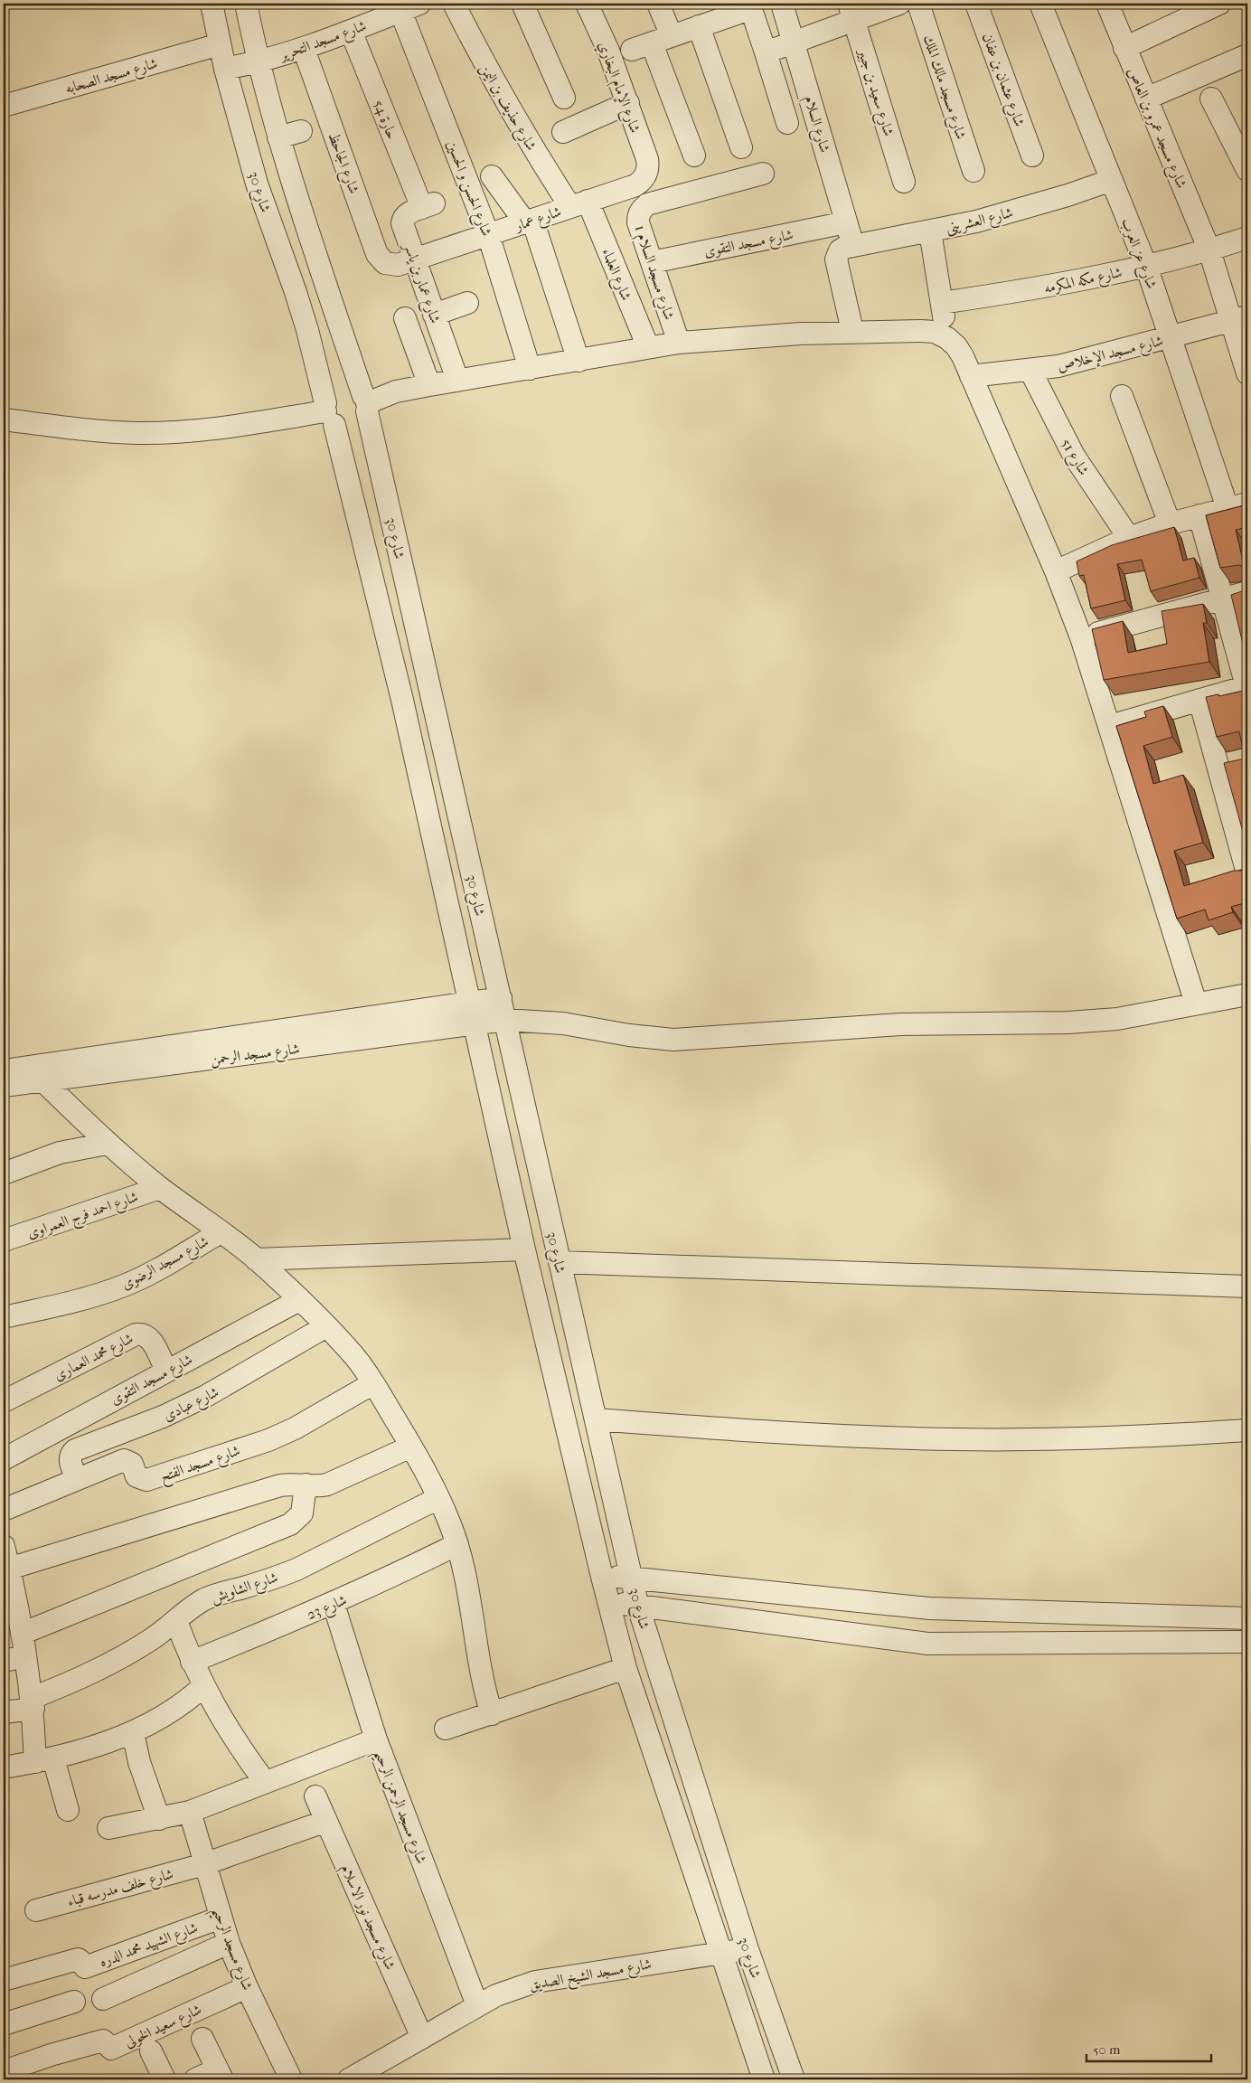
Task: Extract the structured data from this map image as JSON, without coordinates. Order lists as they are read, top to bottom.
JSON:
{
  "streets": {
    "street": [
      "شارع مسجد التحرير",
      "شارع مسجد الصحابه",
      "شارع عثمان بن عفان",
      "شارع الإمام البخاري",
      "شارع مسجد مالك الملك",
      "شارع سعيد بن جبير",
      "شارع حذيف بن اليمن",
      "حارة 54",
      "شارع السلام",
      "شارع مسجد عمرو بن العاص",
      "شارع الجاحظ",
      "شارع الحسن و الحسين",
      "شارع 30",
      "شارع عمار",
      "شارع العشرينى",
      "شارع مسجد التقوى",
      "شارع عز العرب",
      "شارع مسجد السلام 1",
      "شارع العلماء",
      "شارع مكه المكرمه",
      "شارع عمار بن ياسر",
      "شارع مسجد الإخلاص",
      "شارع 51",
      "شارع مسجد الرحمن",
      "شارع احمد فرج العمراوى",
      "شارع مسجد الرضوى",
      "شارع محمد العمارى",
      "شارع عبادى",
      "شارع مسجد الفتح",
      "شارع الشاويش",
      "شارع 23",
      "شارع مسجد الرحمن الرحيم",
      "شارع خلف مدرسه قباء",
      "شارع مسجد نور الاسلام",
      "شارع الشهيد محمد الدره",
      "شارع مسجد الرحيم",
      "شارع مسجد الشيخ الصديق",
      "شارع سعيد الخولى"
    ]
  },
  "crossings": [
    ["شارع مسجد التحرير", "حارة 54"],
    ["شارع مسجد التحرير", "شارع الجاحظ"],
    ["شارع مسجد التحرير", "شارع الحسن و الحسين"],
    ["شارع مسجد التحرير", "شارع 30"],
    ["شارع مسجد الصحابه", "شارع 30"],
    ["شارع الإمام البخاري", "شارع عمار"],
    ["شارع حذيف بن اليمن", "شارع عمار"],
    ["شارع حذيف بن اليمن", "شارع العلماء"],
    ["حارة 54", "شارع عمار بن ياسر"],
    ["شارع السلام", "شارع العشرينى"],
    ["شارع السلام", "شارع مسجد التقوى"],
    ["شارع مسجد عمرو بن العاص", "شارع مكه المكرمه"],
    ["شارع مسجد عمرو بن العاص", "شارع مسجد الإخلاص"],
    ["شارع الجاحظ", "شارع عمار"],
    ["شارع الجاحظ", "شارع عمار بن ياسر"],
    ["شارع الحسن و الحسين", "شارع عمار"],
    ["شارع 30", "شارع مسجد الرحمن"],
    ["شارع 30", "شارع مسجد الشيخ الصديق"],
    ["شارع عمار", "شارع العلماء"],
    ["شارع عمار", "شارع عمار بن ياسر"],
    ["شارع العشرينى", "شارع عز العرب"],
    ["شارع مسجد التقوى", "شارع مسجد السلام 1"],
    ["شارع مسجد التقوى", "شارع محمد العمارى"],
    ["شارع عز العرب", "شارع مكه المكرمه"],
    ["شارع عز العرب", "شارع مسجد الإخلاص"],
    ["شارع مسجد الإخلاص", "شارع 51"],
    ["شارع عبادى", "شارع مسجد الفتح"],
    ["شارع 23", "شارع مسجد الرحمن الرحيم"],
    ["شارع مسجد الرحمن الرحيم", "شارع مسجد الشيخ الصديق"],
    ["شارع خلف مدرسه قباء", "شارع مسجد نور الاسلام"],
    ["شارع خلف مدرسه قباء", "شارع مسجد الرحيم"],
    ["شارع مسجد نور الاسلام", "شارع مسجد الشيخ الصديق"],
    ["شارع الشهيد محمد الدره", "شارع مسجد الرحيم"],
    ["شارع مسجد الرحيم", "شارع سعيد الخولى"]
  ],
  "scale_bar": "50 m"
}
